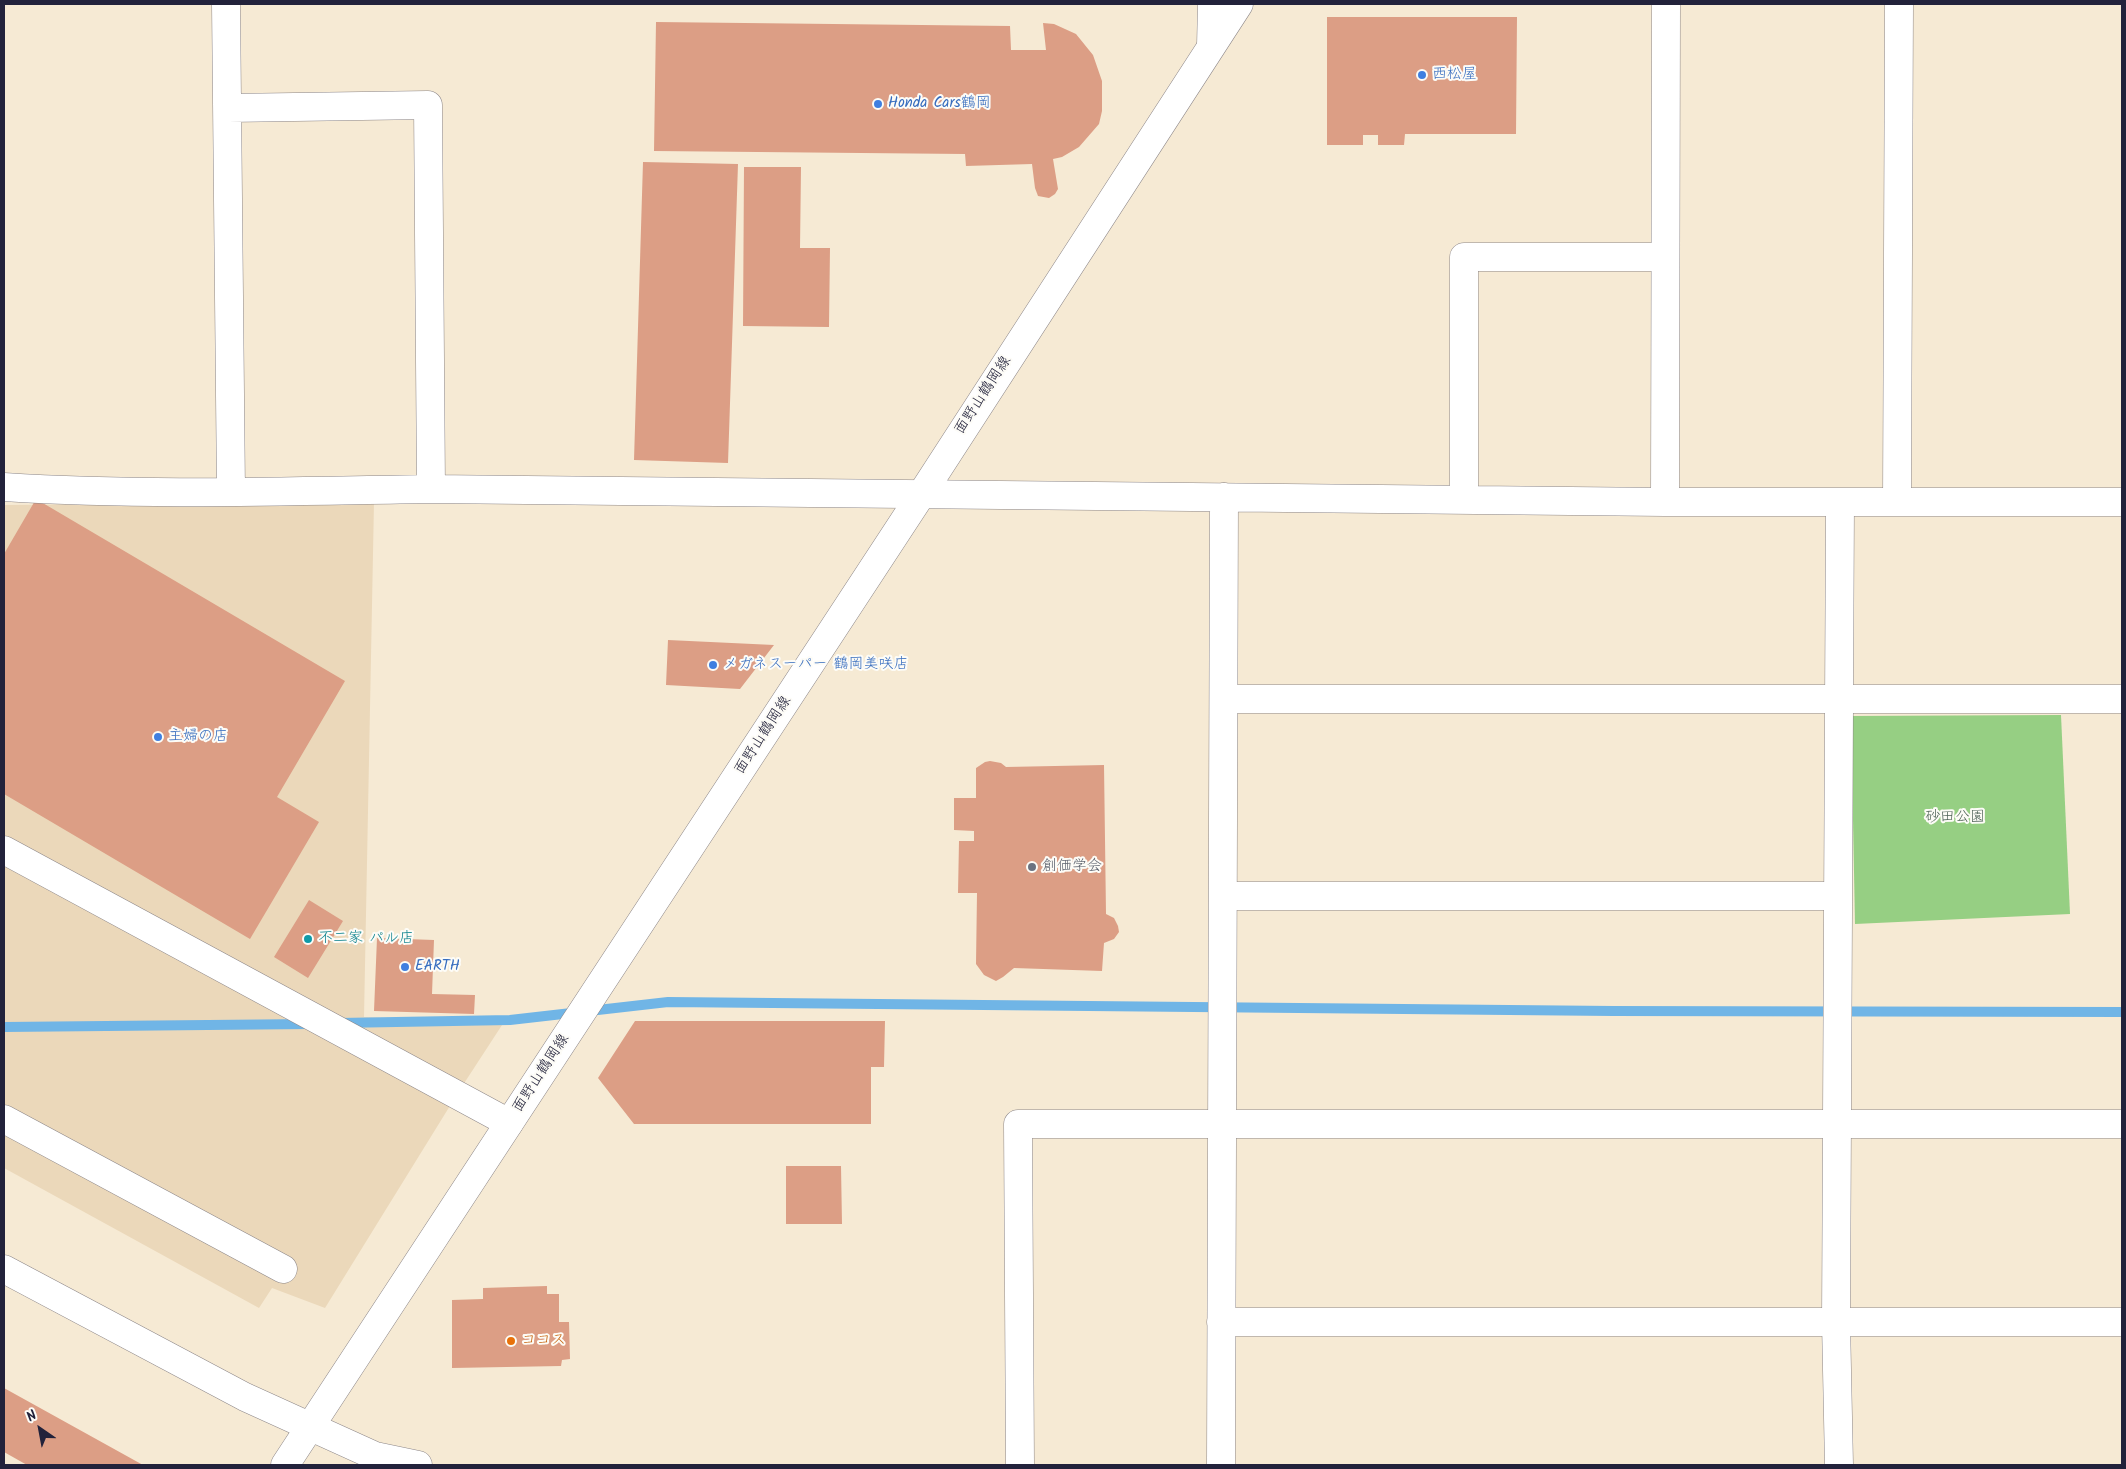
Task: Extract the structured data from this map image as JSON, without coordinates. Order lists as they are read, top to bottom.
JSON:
{
  "streets": {
    "street": ["面野山鶴岡線"]
  },
  "parks": ["砂田公園"],
  "places": [
    "西松屋",
    "Honda Cars鶴岡",
    "メガネスーパー 鶴岡美咲店",
    "主婦の店",
    "創価学会",
    "不二家 パル店",
    "EARTH",
    "ココス"
  ],
  "north": "top left"
}
